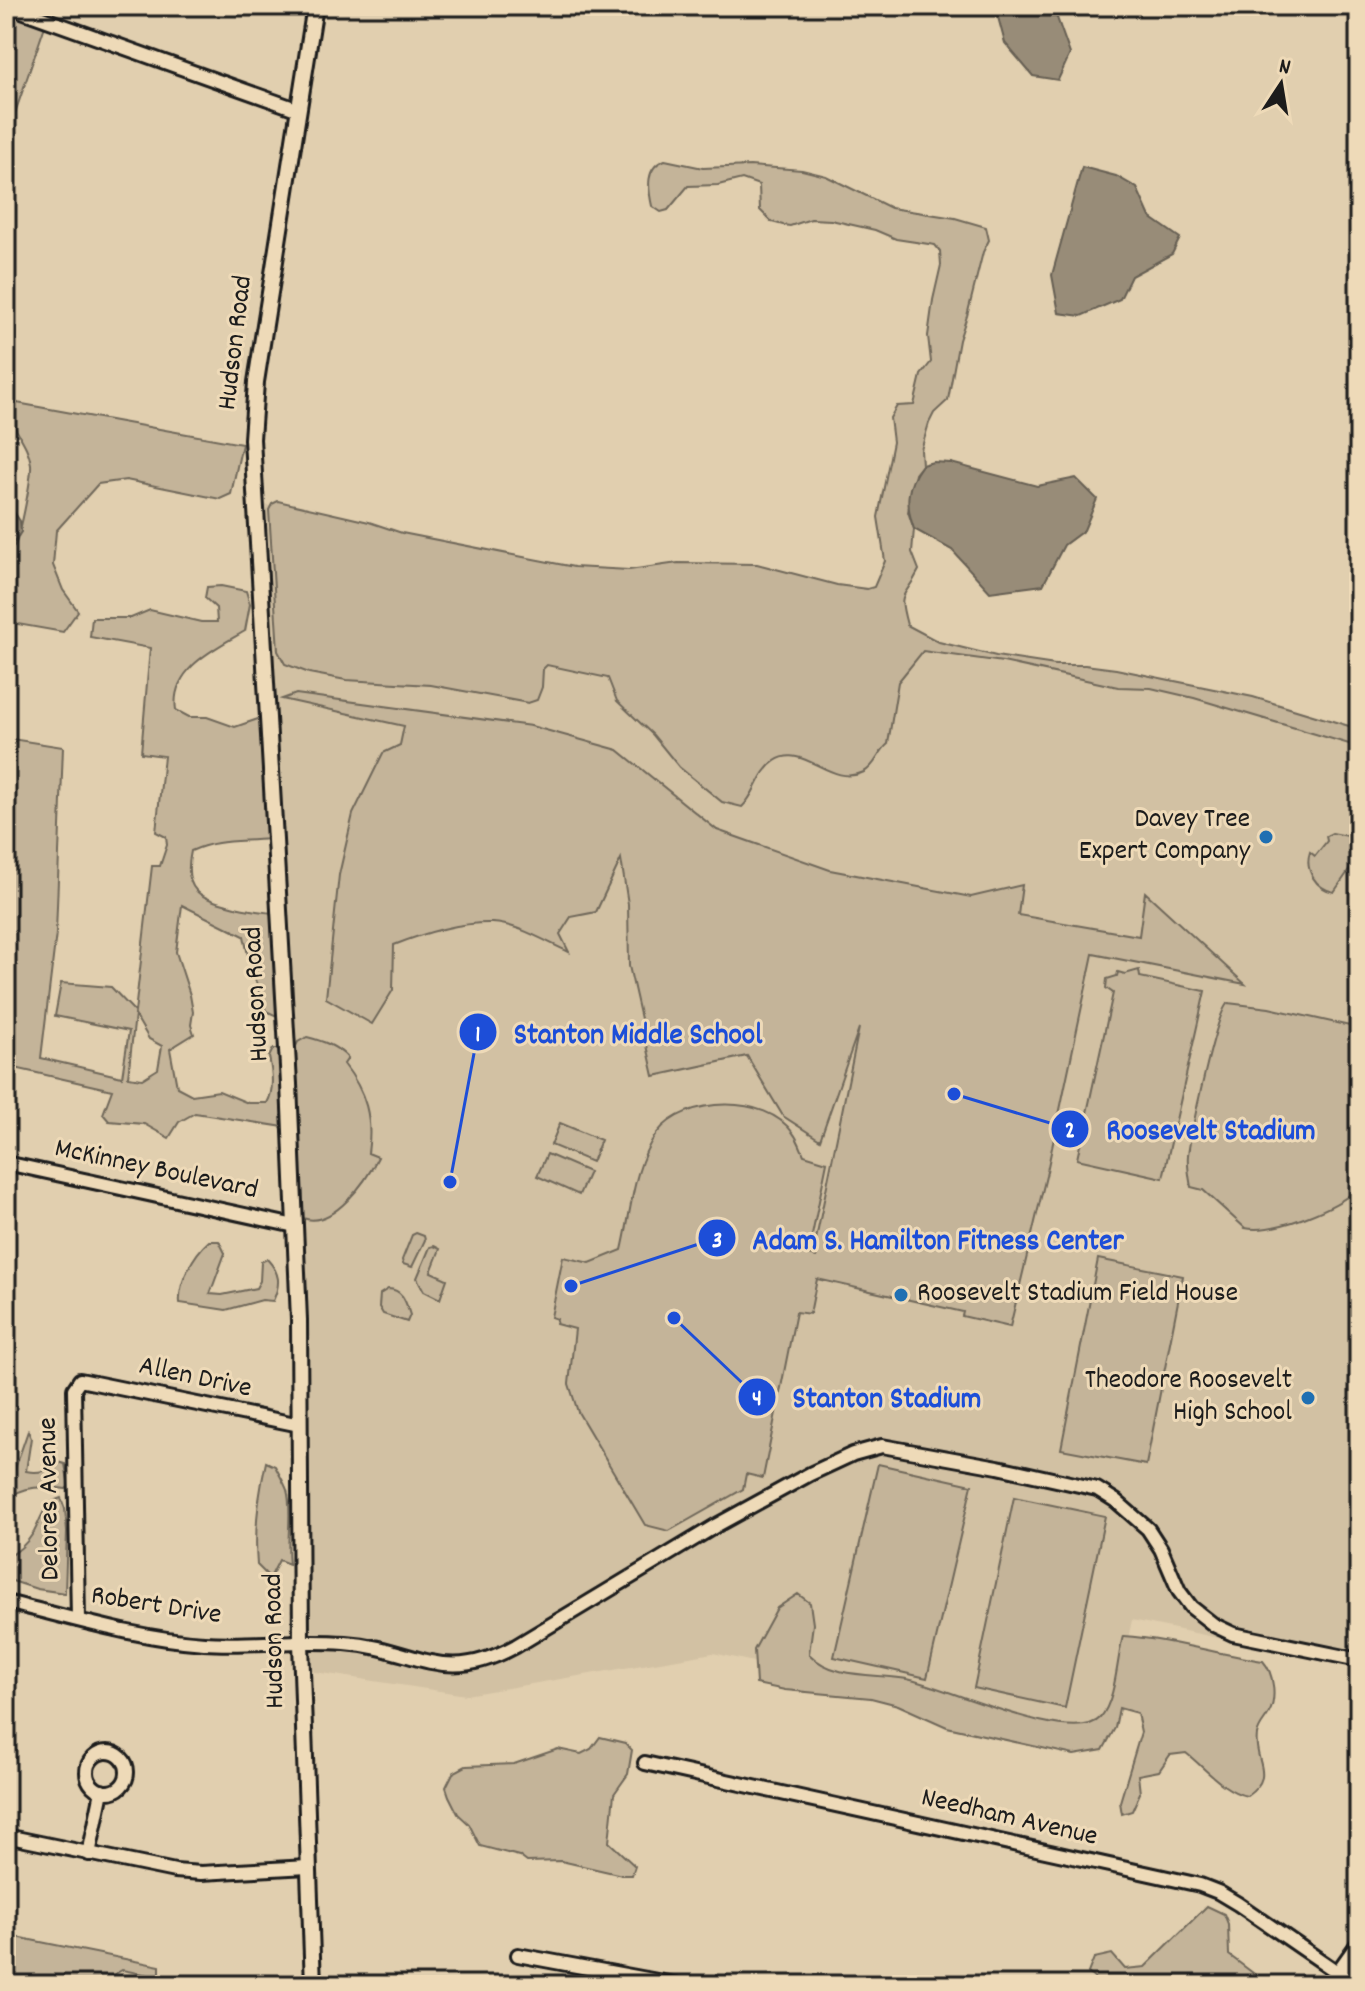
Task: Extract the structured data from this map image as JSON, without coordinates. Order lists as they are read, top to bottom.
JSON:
{
  "streets": {
    "street": [
      "Hudson Road",
      "McKinney Boulevard",
      "Allen Drive",
      "Delores Avenue",
      "Robert Drive",
      "Needham Avenue"
    ]
  },
  "crossings": [
    ["Hudson Road", "McKinney Boulevard"],
    ["Hudson Road", "Allen Drive"],
    ["Hudson Road", "Robert Drive"],
    ["Allen Drive", "Delores Avenue"],
    ["Delores Avenue", "Robert Drive"]
  ],
  "places": [
    "Davey Tree Expert Company",
    "Roosevelt Stadium",
    "Stanton Middle School",
    "Adam S. Hamilton Fitness Center",
    "Roosevelt Stadium Field House",
    "Stanton Stadium",
    "Theodore Roosevelt High School"
  ],
  "north": "top"
}
